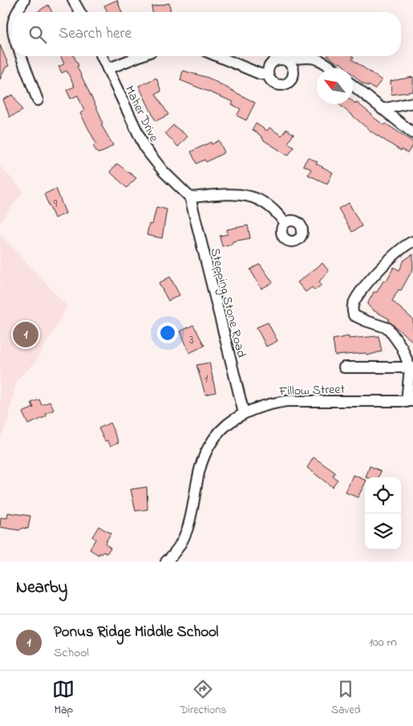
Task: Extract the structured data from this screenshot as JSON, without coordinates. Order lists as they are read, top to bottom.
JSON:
{
  "streets": {
    "street": ["Maher Drive", "Stepping Stone Road", "Fillow Street"]
  },
  "crossings": [
    ["Maher Drive", "Stepping Stone Road"],
    ["Stepping Stone Road", "Fillow Street"]
  ],
  "house_numbers": ["9", "3", "1"],
  "north": "top left",
  "page": {
    "search": "Search here",
    "pins": "1",
    "heading": "Nearby",
    "list": [
      {
        "mark": "1",
        "name": "Ponus Ridge Middle School",
        "note": "School",
        "value": "100 m"
      }
    ],
    "nav": ["Map", "Directions", "Saved"]
  }
}
